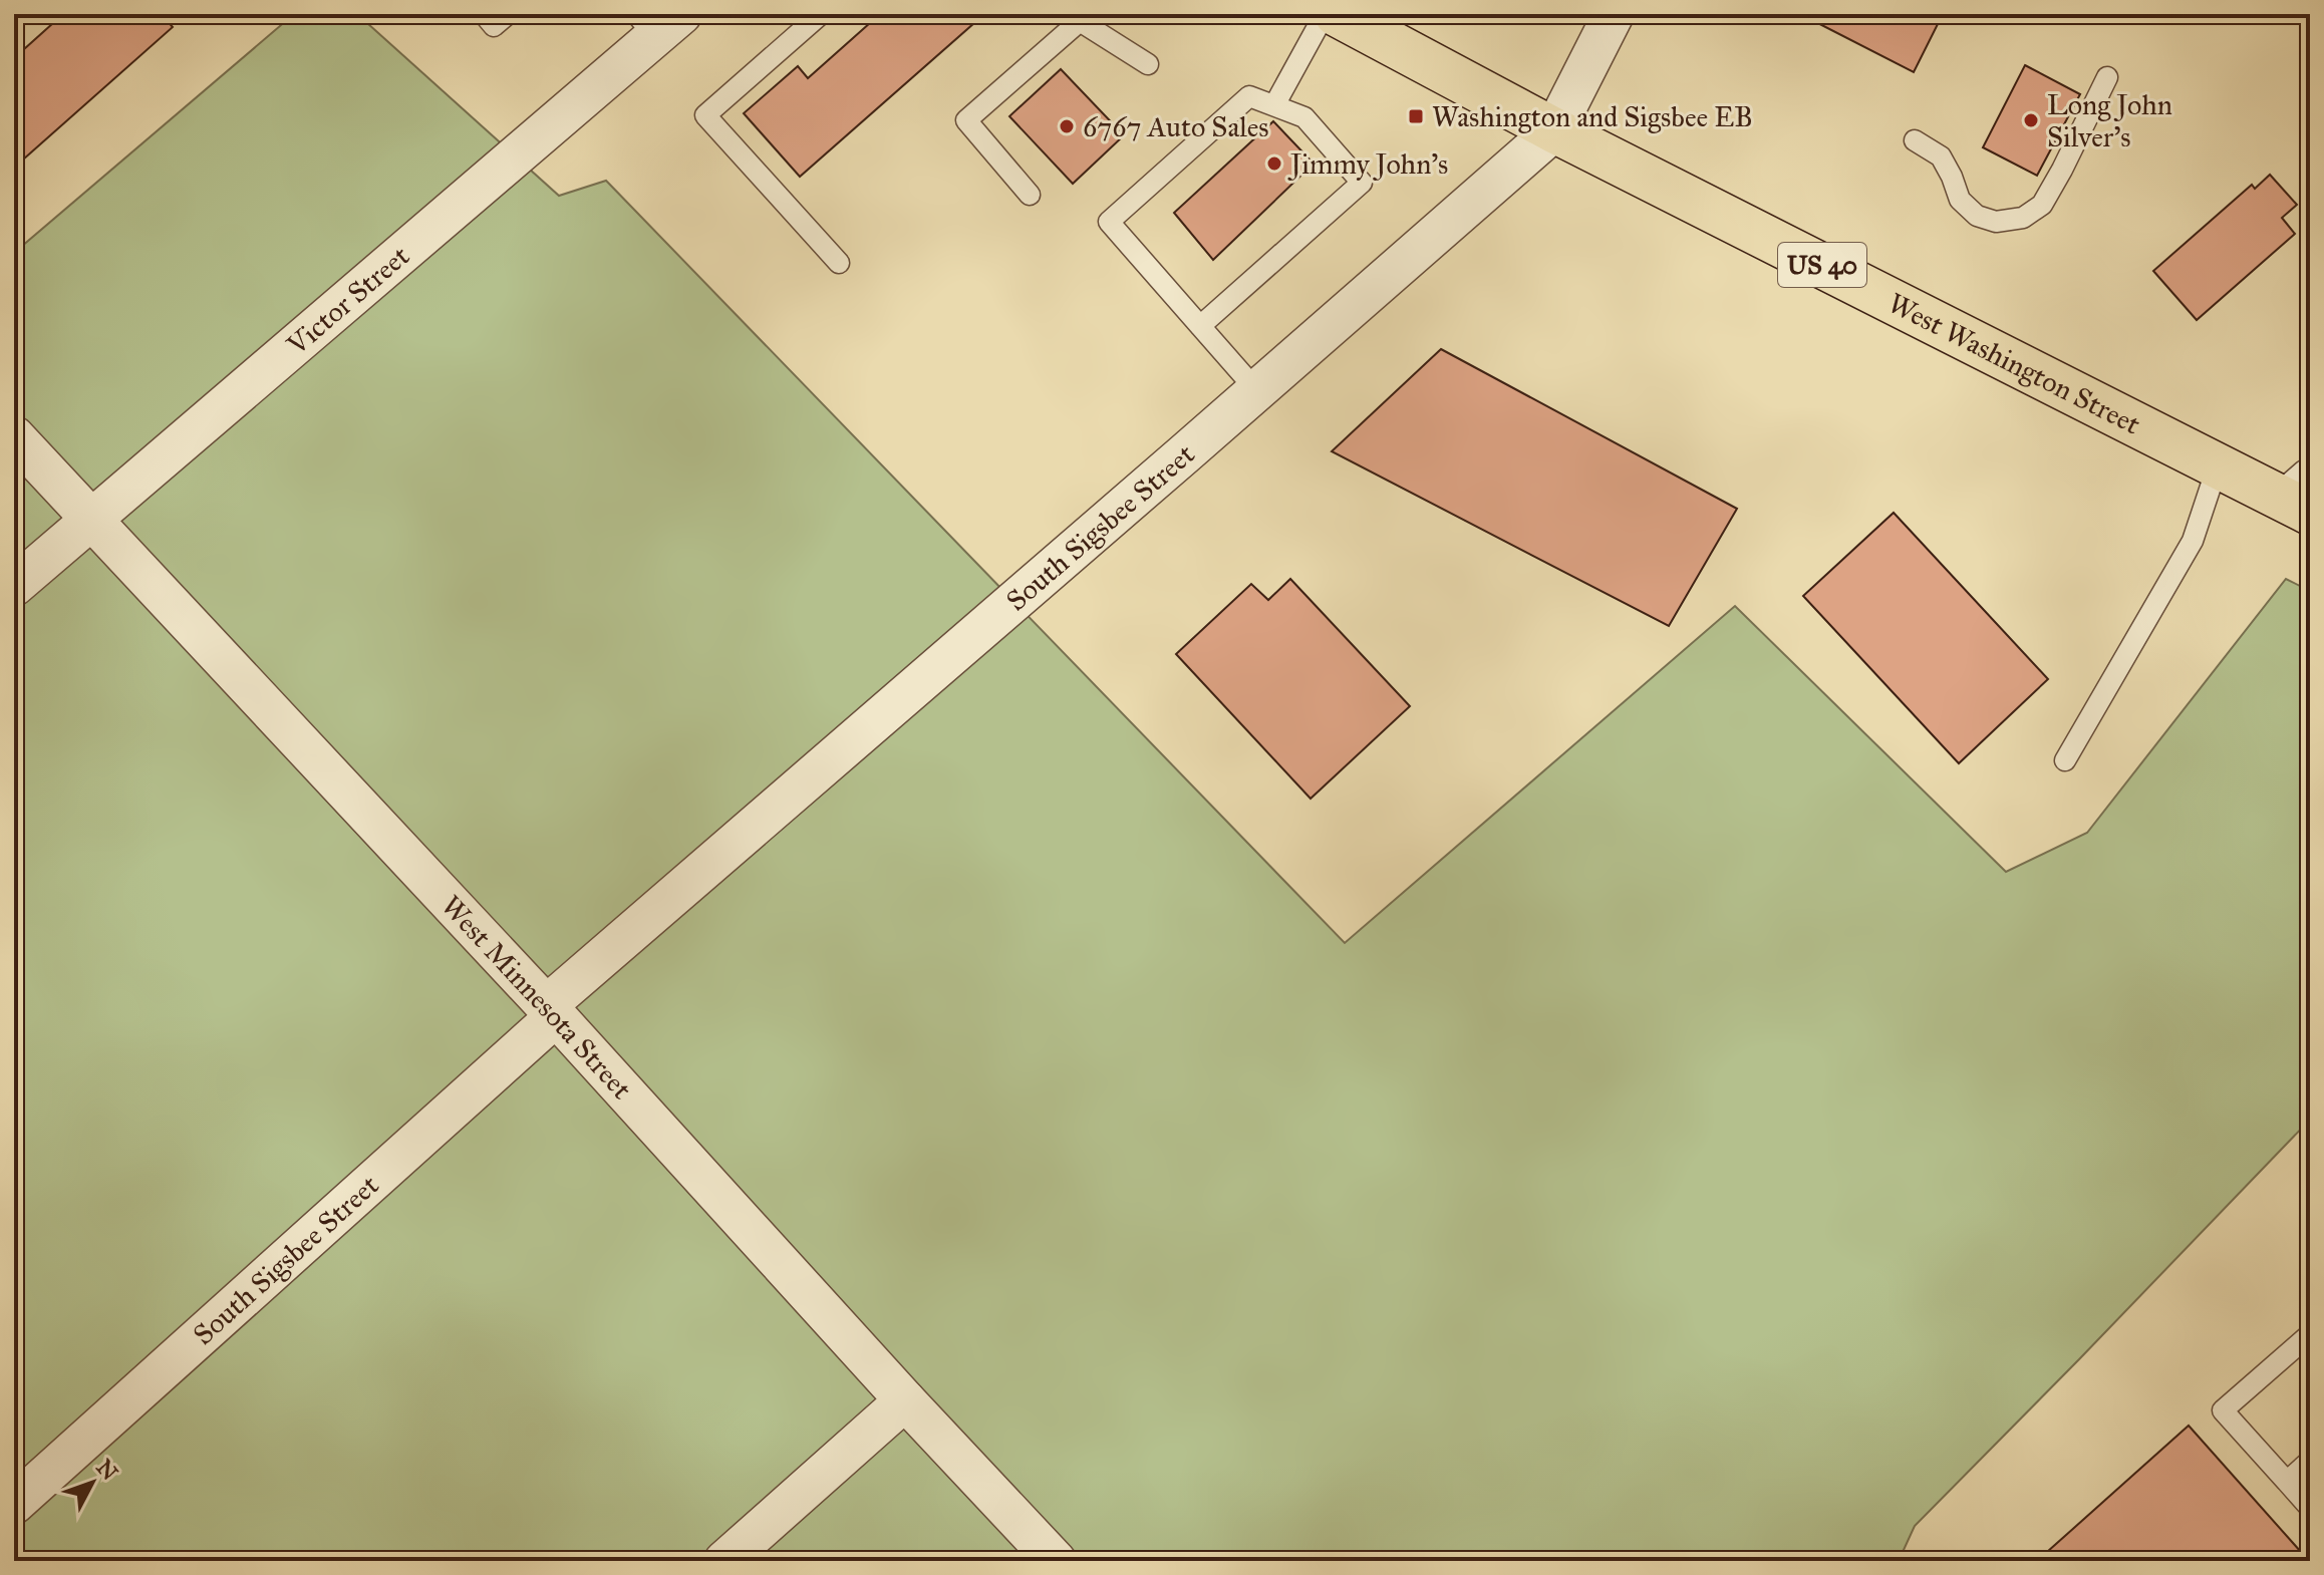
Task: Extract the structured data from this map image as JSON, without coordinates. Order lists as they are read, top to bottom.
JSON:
{
  "streets": {
    "main road": ["US 40", "West Washington Street"],
    "street": ["Victor Street", "South Sigsbee Street", "West Minnesota Street"]
  },
  "crossings": [
    ["Victor Street", "West Minnesota Street"],
    ["West Washington Street", "South Sigsbee Street"],
    ["South Sigsbee Street", "West Minnesota Street"]
  ],
  "places": {
    "transit": ["Washington and Sigsbee EB"],
    "other": ["Long John Silver's", "6767 Auto Sales", "Jimmy John's"]
  },
  "north": "top right"
}
